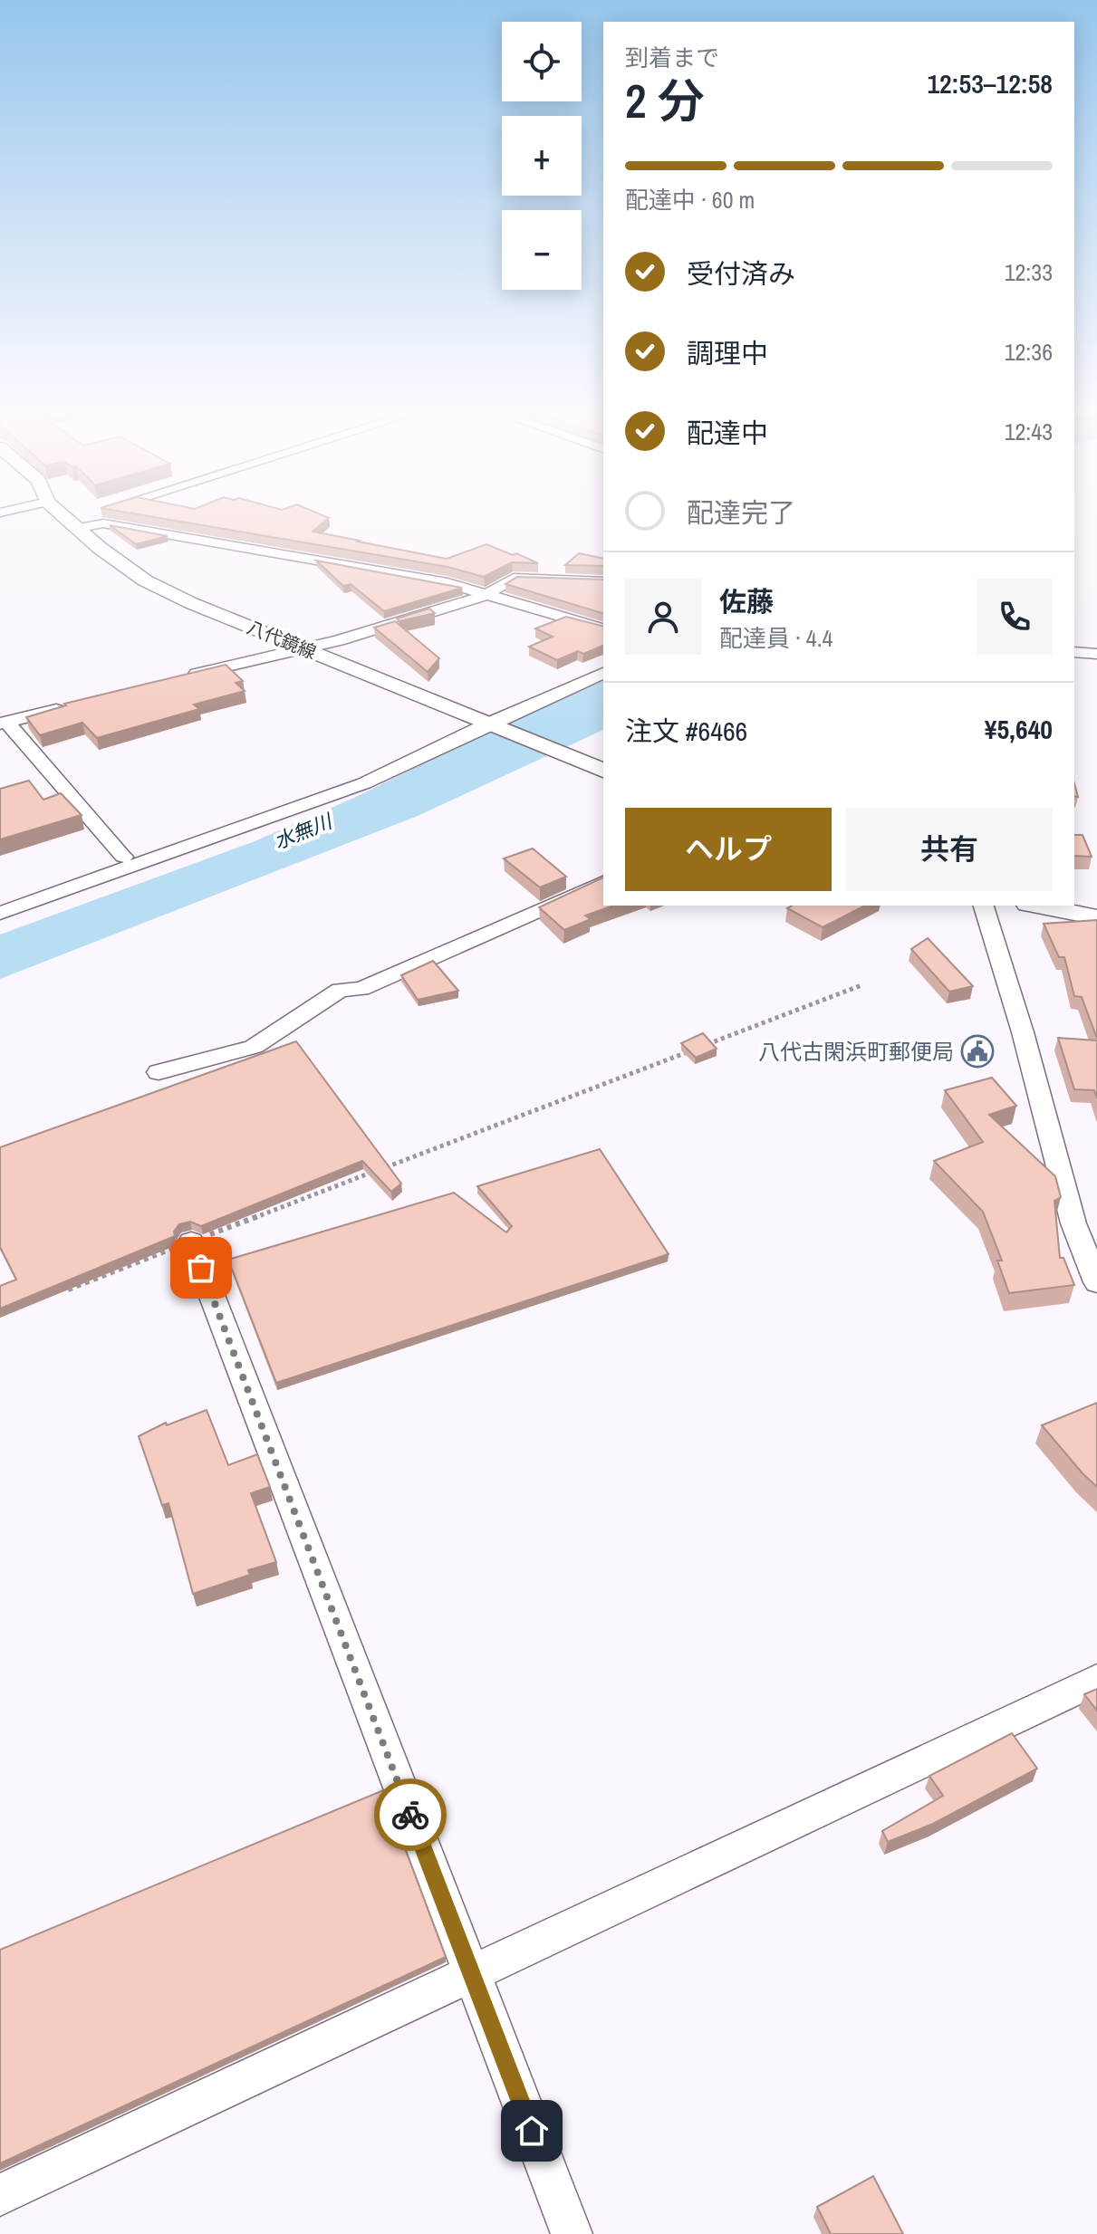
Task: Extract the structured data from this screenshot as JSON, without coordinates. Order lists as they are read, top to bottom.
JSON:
{
  "streets": {
    "main road": ["八代鏡線"]
  },
  "water": ["水無川"],
  "places": {
    "public building": ["八代古閑浜町郵便局"]
  },
  "page": {
    "map_buttons": ["+", "−"],
    "heading": ["2 分", "到着まで", "12:53–12:58"],
    "panel": [
      "佐藤",
      "配達員 · 4.4",
      "注文 #6466",
      "¥5,640"
    ],
    "bar": "配達中 · 60 m",
    "list": [
      ["受付済み", "12:33"],
      ["調理中", "12:36"],
      ["配達中", "12:43"],
      "配達完了"
    ],
    "buttons": ["ヘルプ", "共有"]
  }
}
